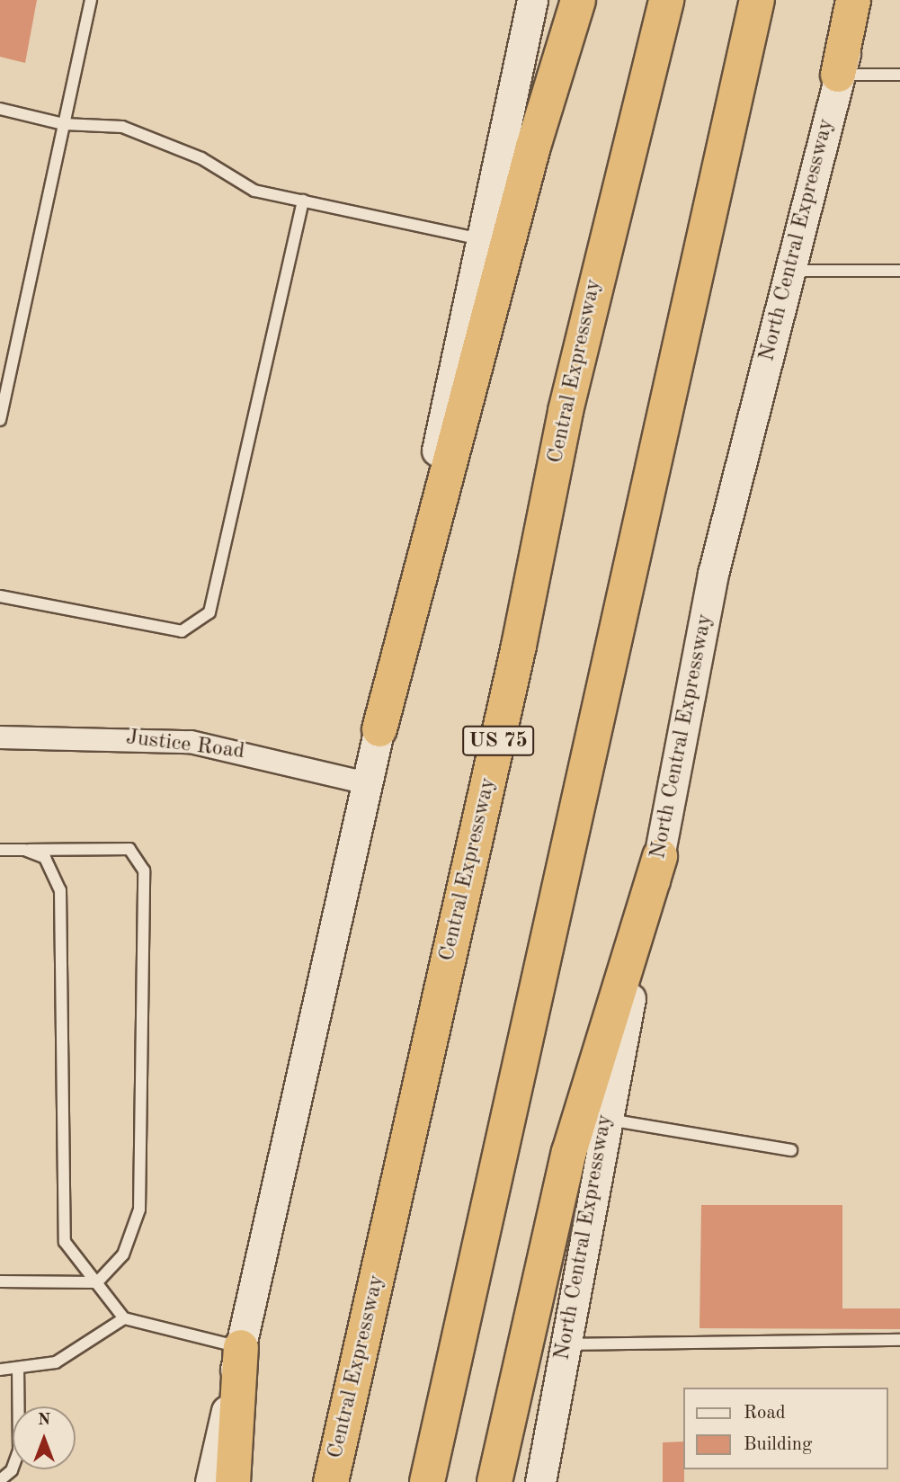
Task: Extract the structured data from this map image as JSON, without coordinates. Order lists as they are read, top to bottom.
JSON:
{
  "streets": {
    "highway": ["Central Expressway", "US 75"],
    "main road": ["North Central Expressway"],
    "street": ["Justice Road"]
  },
  "legend": ["Road", "Building"],
  "north": "top"
}
